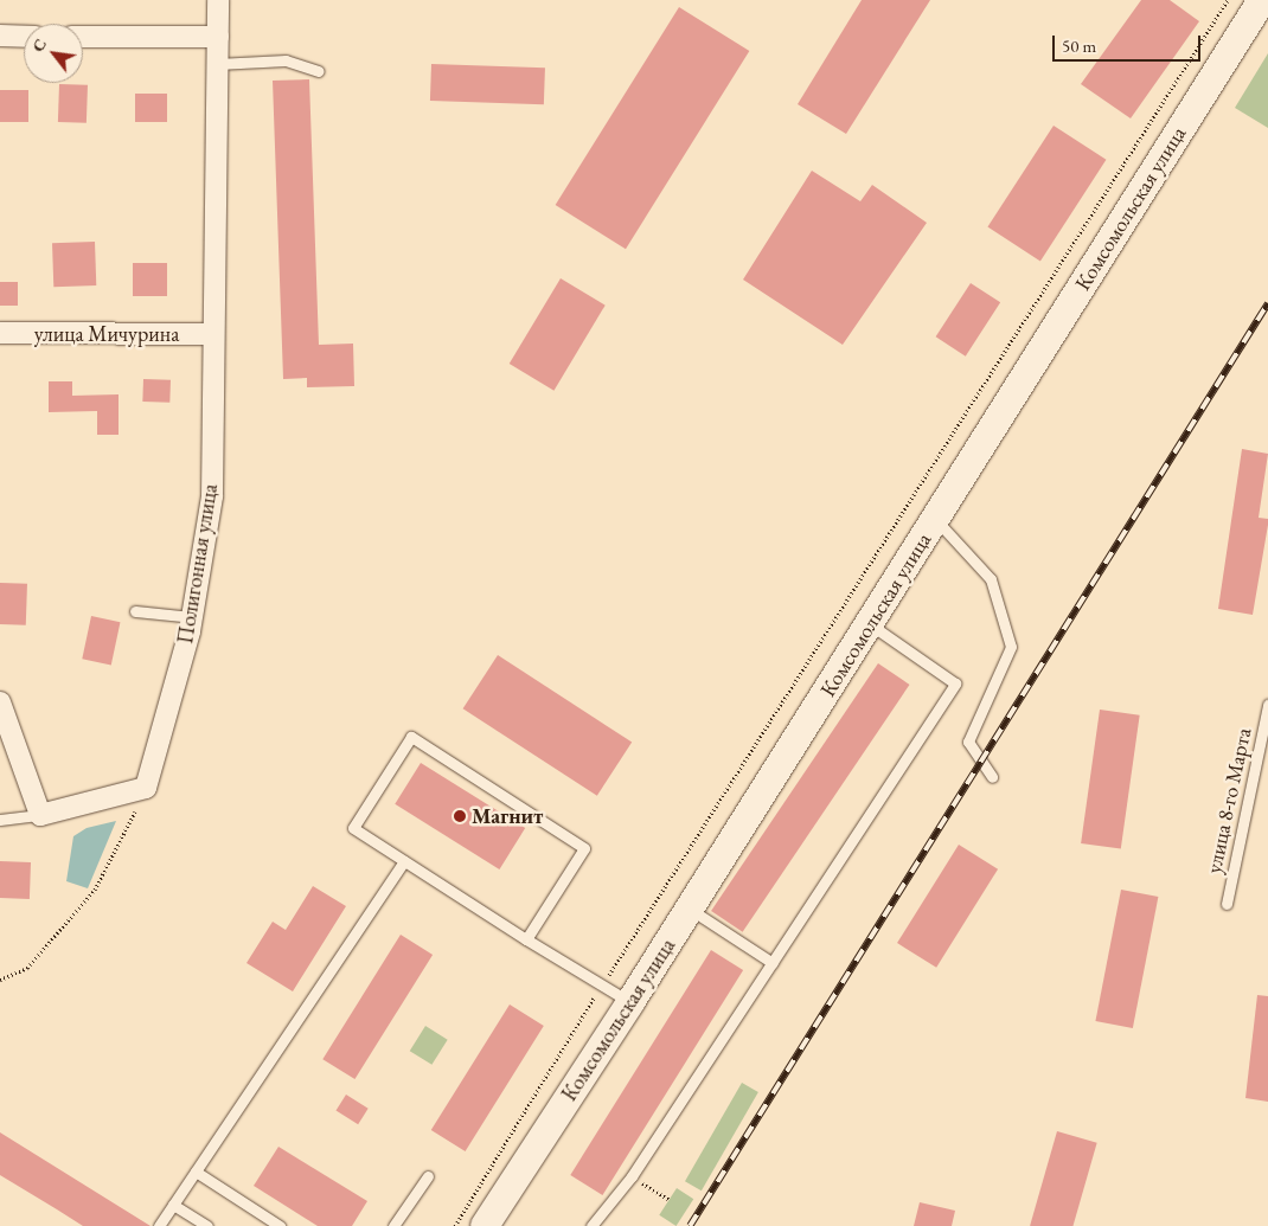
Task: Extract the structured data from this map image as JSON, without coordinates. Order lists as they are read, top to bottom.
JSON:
{
  "streets": {
    "street": ["Комсомольская улица", "улица Мичурина", "Полигонная улица"],
    "lane": ["улица 8-го Марта"]
  },
  "crossings": [
    ["улица Мичурина", "Полигонная улица"]
  ],
  "places": ["Магнит"],
  "scale_bar": "50 m",
  "north": "top left"
}
